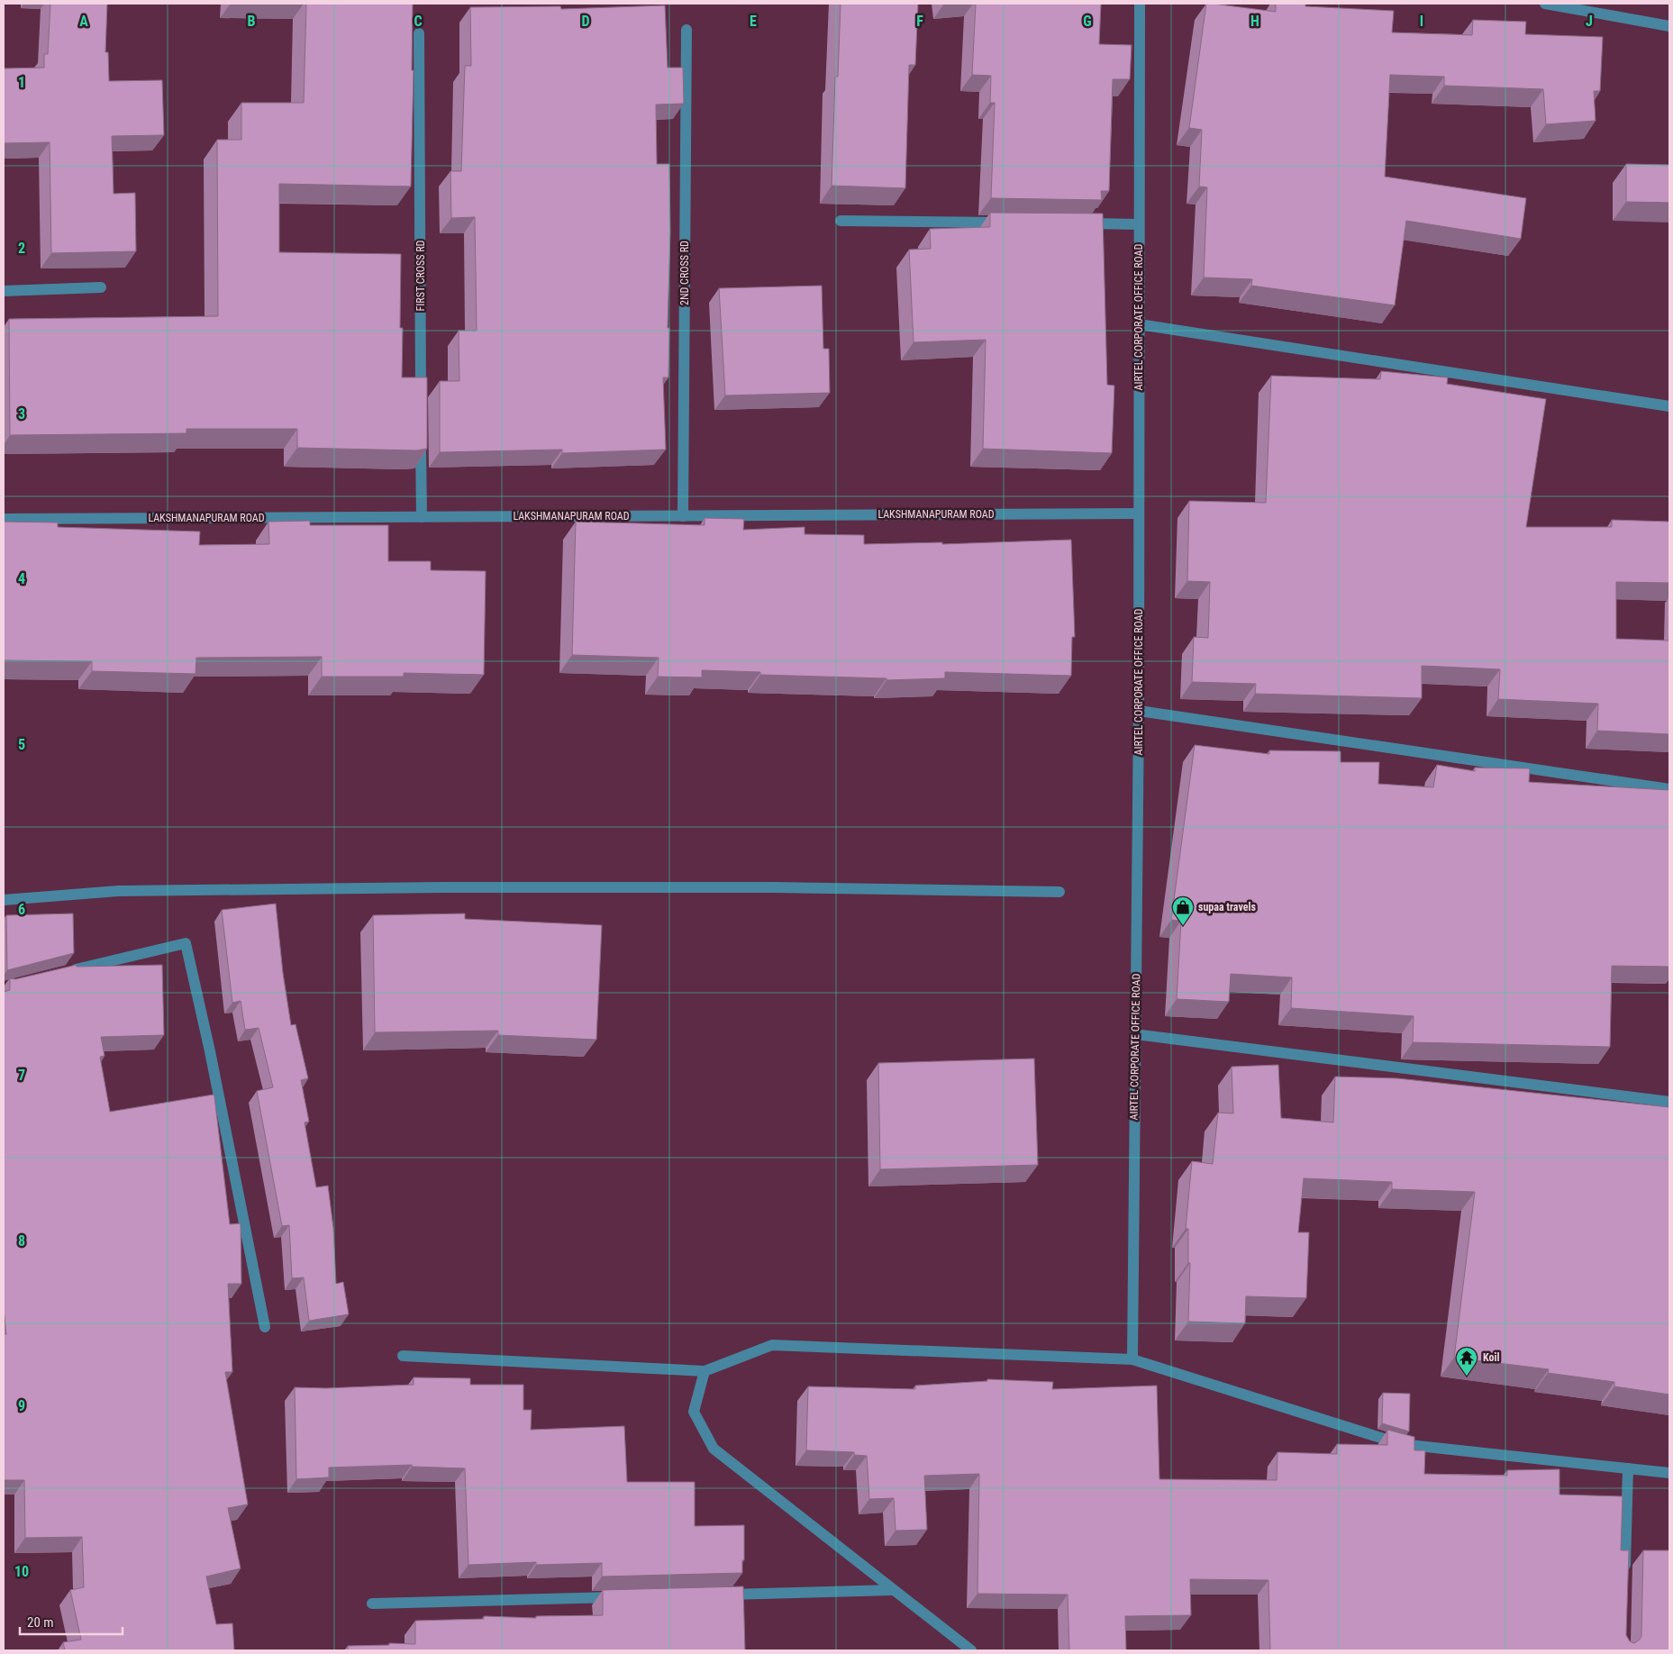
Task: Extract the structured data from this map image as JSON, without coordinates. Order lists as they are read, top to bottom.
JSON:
{
  "streets": {
    "street": [
      "2ND CROSS RD",
      "FIRST CROSS RD",
      "AIRTEL CORPORATE OFFICE ROAD",
      "LAKSHMANAPURAM ROAD"
    ]
  },
  "crossings": [
    ["2ND CROSS RD", "LAKSHMANAPURAM ROAD"],
    ["AIRTEL CORPORATE OFFICE ROAD", "LAKSHMANAPURAM ROAD"]
  ],
  "places": {
    "shop": ["supaa travels"],
    "temple": ["Koil"]
  },
  "scale_bar": "20 m",
  "grid": {
    "columns": [
      "A",
      "B",
      "C",
      "D",
      "E",
      "F",
      "G",
      "H",
      "I",
      "J"
    ],
    "rows": [
      "1",
      "2",
      "3",
      "4",
      "5",
      "6",
      "7",
      "8",
      "9",
      "10"
    ]
  }
}
